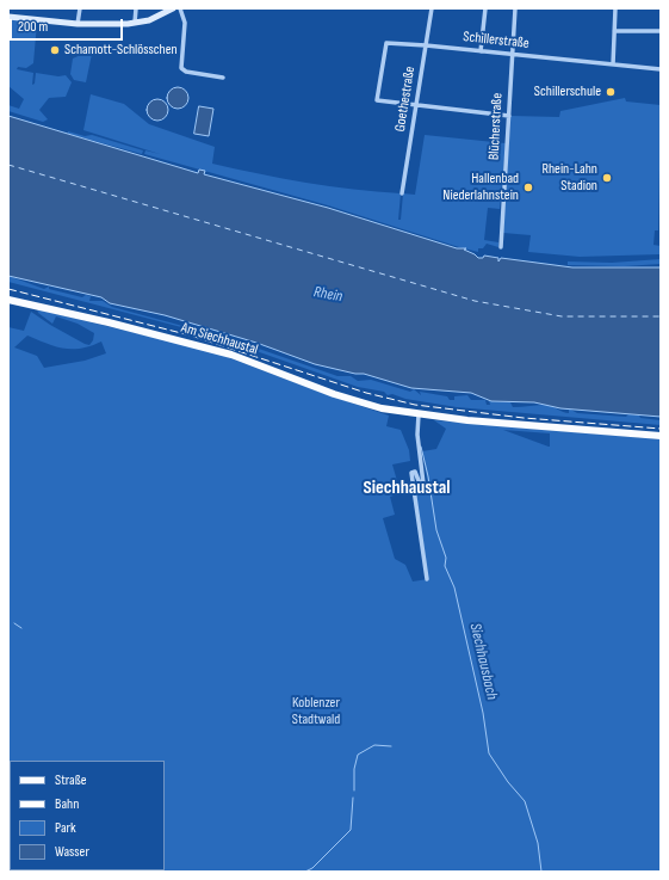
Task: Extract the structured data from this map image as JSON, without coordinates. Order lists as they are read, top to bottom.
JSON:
{
  "streets": {
    "main road": ["Am Siechhaustal"],
    "street": ["Schillerstraße", "Goethestraße", "Blücherstraße"]
  },
  "crossings": [
    ["Schillerstraße", "Goethestraße"],
    ["Schillerstraße", "Blücherstraße"]
  ],
  "districts": ["Siechhaustal"],
  "water": ["Rhein", "Siechhausbach"],
  "parks": ["Koblenzer Stadtwald"],
  "places": [
    "Schamott-Schlösschen",
    "Schillerschule",
    "Rhein-Lahn Stadion",
    "Hallenbad Niederlahnstein"
  ],
  "legend": [
    "Straße",
    "Bahn",
    "Park",
    "Wasser"
  ],
  "scale_bar": "200 m"
}
